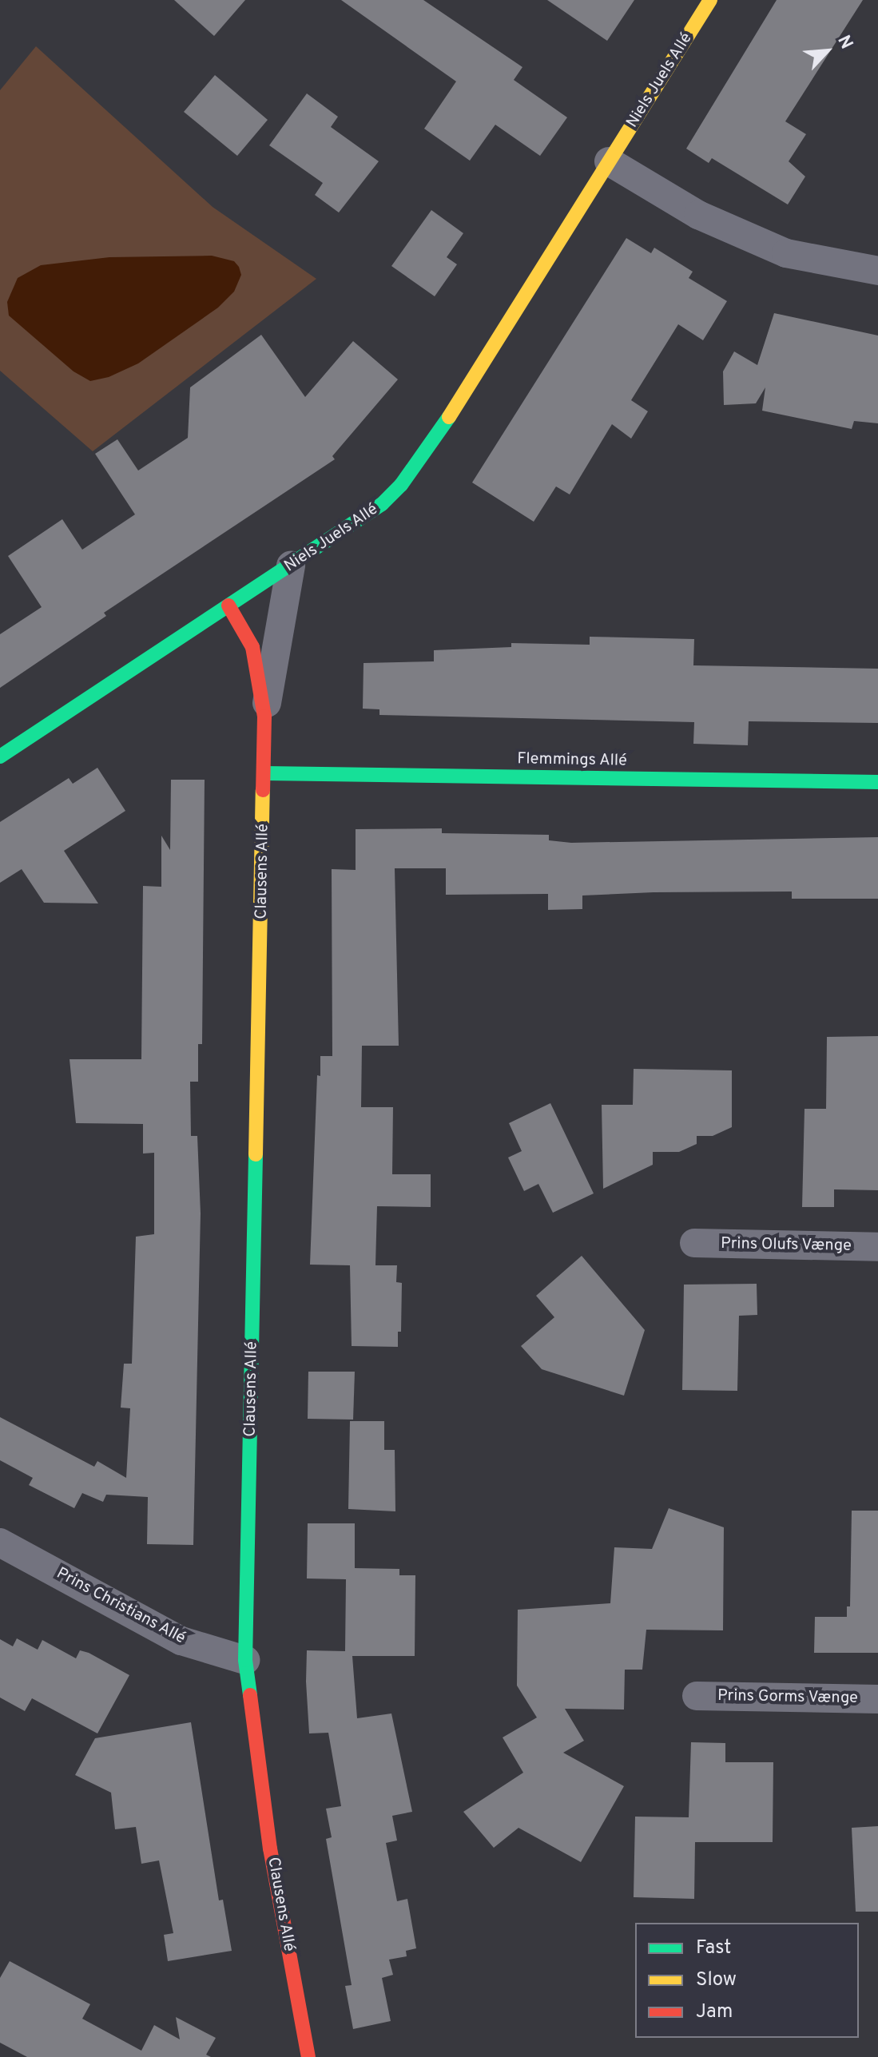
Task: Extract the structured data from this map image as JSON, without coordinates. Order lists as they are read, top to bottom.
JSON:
{
  "streets": {
    "street": [
      "Niels Juels Allé",
      "Flemmings Allé",
      "Clausens Allé",
      "Prins Olufs Vænge",
      "Prins Christians Allé",
      "Prins Gorms Vænge"
    ]
  },
  "crossings": [
    ["Niels Juels Allé", "Clausens Allé"],
    ["Flemmings Allé", "Clausens Allé"],
    ["Clausens Allé", "Prins Christians Allé"]
  ],
  "legend": ["Fast", "Slow", "Jam"],
  "north": "top right"
}
